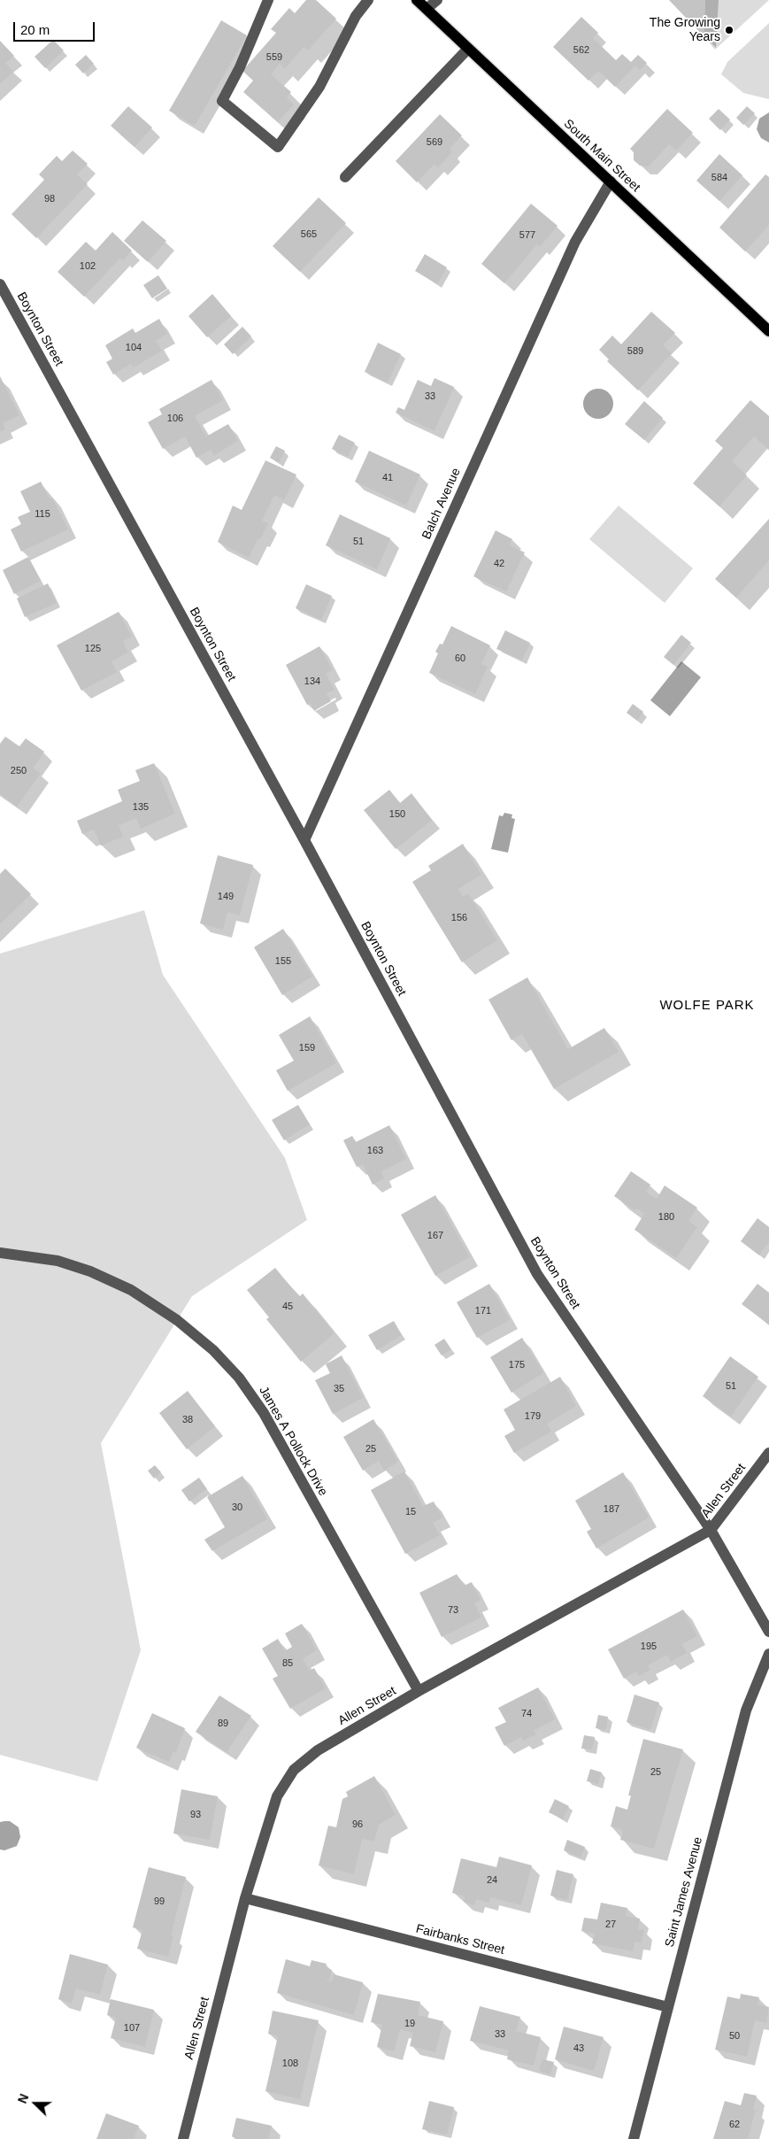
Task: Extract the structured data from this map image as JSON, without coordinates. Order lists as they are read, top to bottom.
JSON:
{
  "streets": {
    "main road": ["South Main Street"],
    "street": [
      "Boynton Street",
      "Balch Avenue",
      "James A Pollock Drive",
      "Allen Street",
      "Saint James Avenue",
      "Fairbanks Street"
    ]
  },
  "crossings": [
    ["South Main Street", "Balch Avenue"],
    ["Boynton Street", "Balch Avenue"],
    ["Boynton Street", "Allen Street"],
    ["James A Pollock Drive", "Allen Street"],
    ["Allen Street", "Fairbanks Street"],
    ["Saint James Avenue", "Fairbanks Street"]
  ],
  "districts": ["WOLFE PARK"],
  "places": ["The Growing Years"],
  "house_numbers": [
    "562",
    "559",
    "569",
    "584",
    "98",
    "565",
    "577",
    "102",
    "104",
    "589",
    "33",
    "106",
    "41",
    "115",
    "51",
    "42",
    "125",
    "60",
    "134",
    "250",
    "135",
    "150",
    "149",
    "156",
    "155",
    "159",
    "163",
    "180",
    "167",
    "45",
    "171",
    "175",
    "51",
    "35",
    "179",
    "38",
    "25",
    "30",
    "187",
    "15",
    "73",
    "195",
    "85",
    "74",
    "89",
    "25",
    "93",
    "96",
    "24",
    "99",
    "27",
    "19",
    "107",
    "33",
    "50",
    "43",
    "108",
    "62"
  ],
  "scale_bar": "20 m",
  "north": "left"
}
